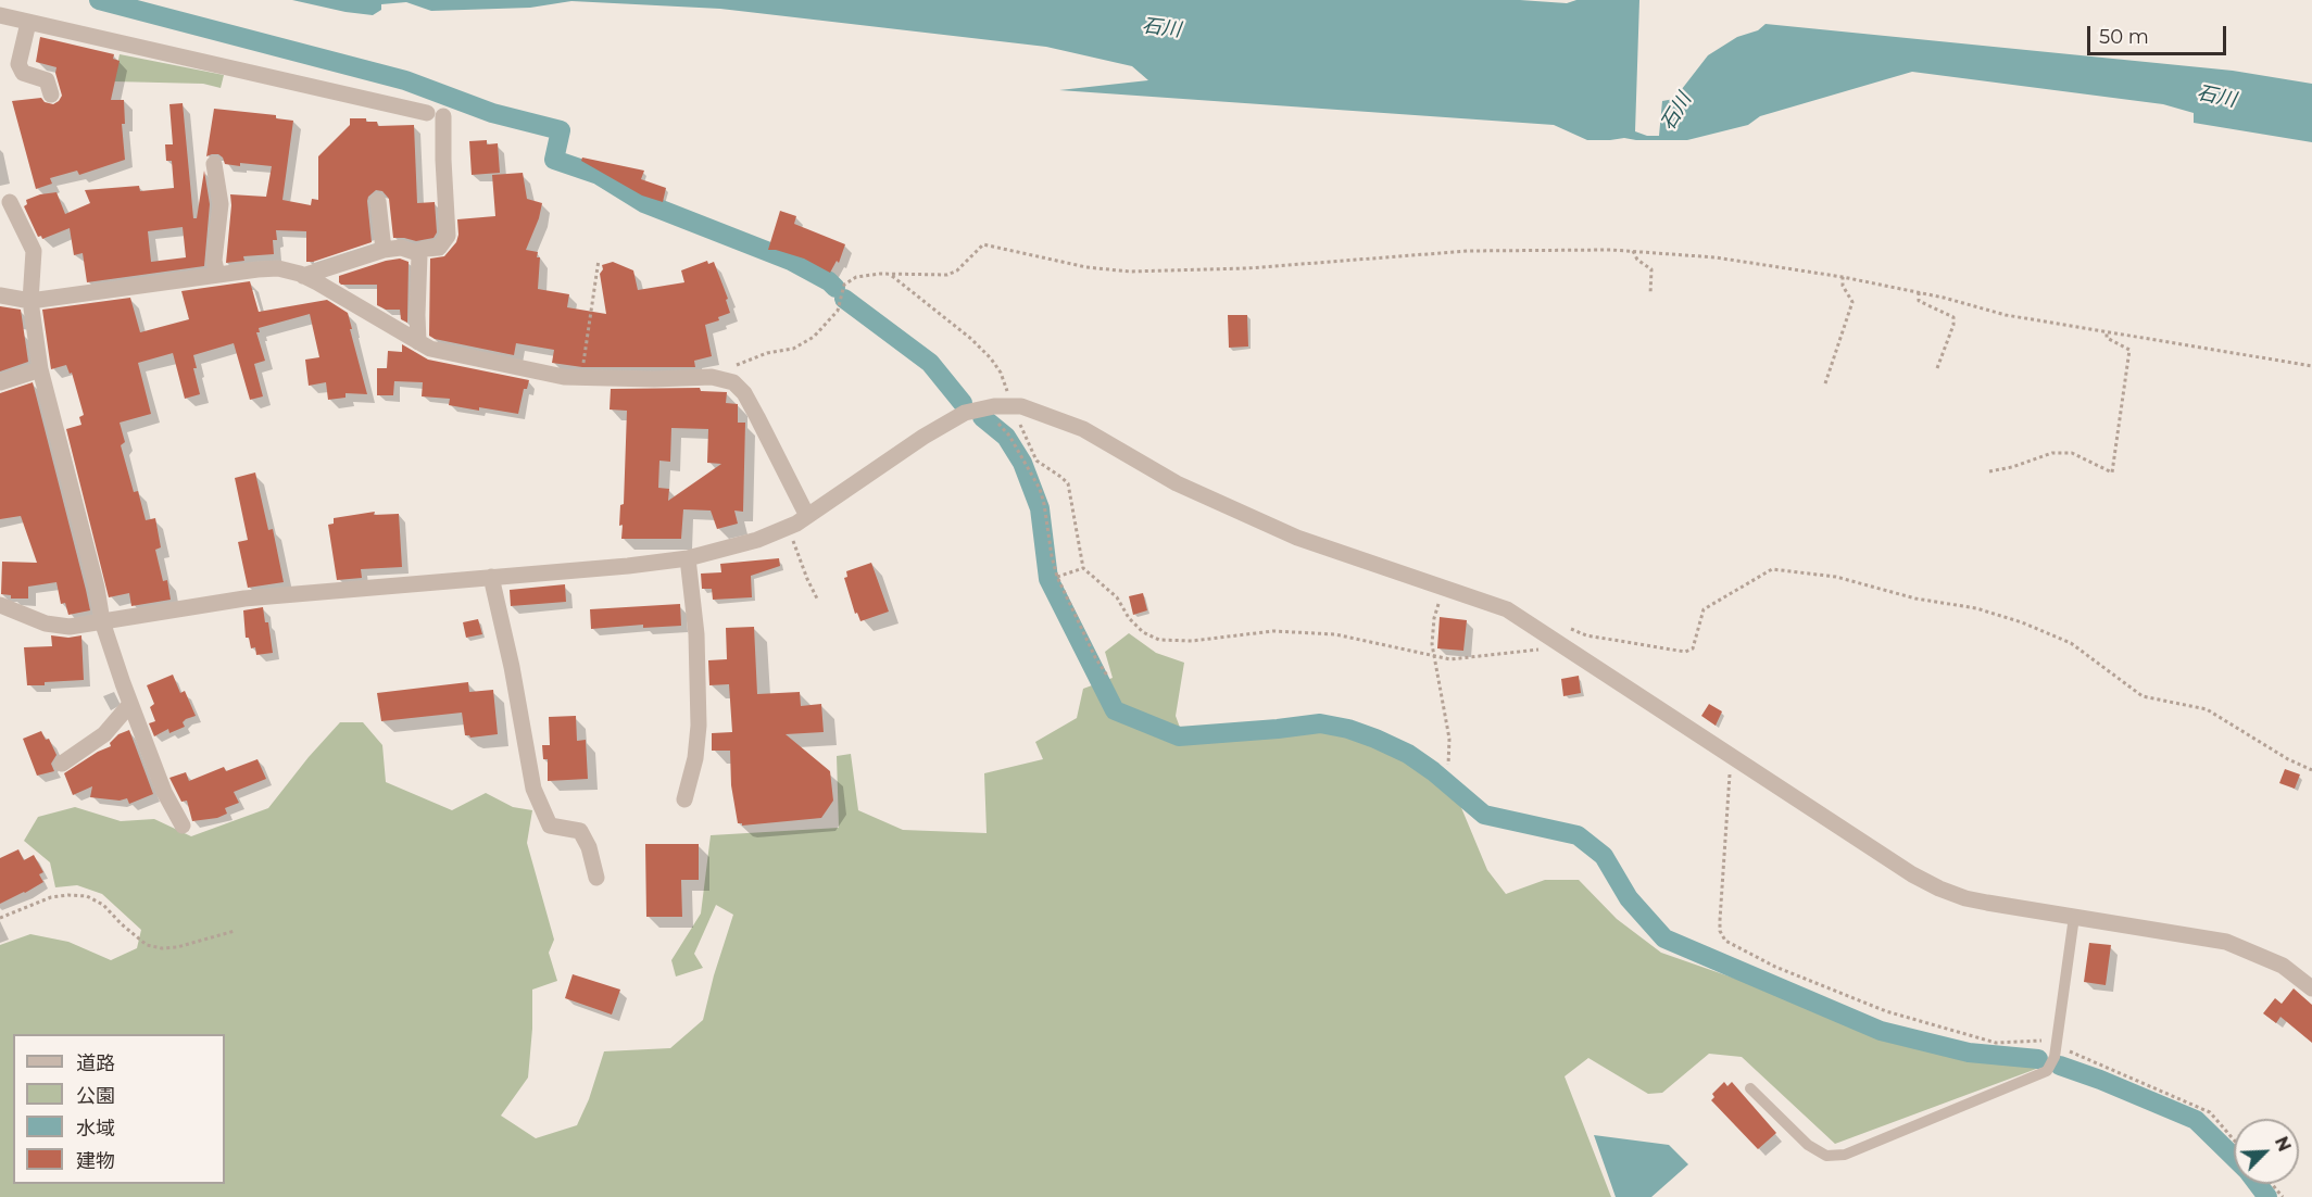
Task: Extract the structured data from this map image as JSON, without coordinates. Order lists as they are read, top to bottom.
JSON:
{
  "water": ["石川"],
  "legend": [
    "道路",
    "公園",
    "水域",
    "建物"
  ],
  "scale_bar": "50 m",
  "north": "top right"
}
